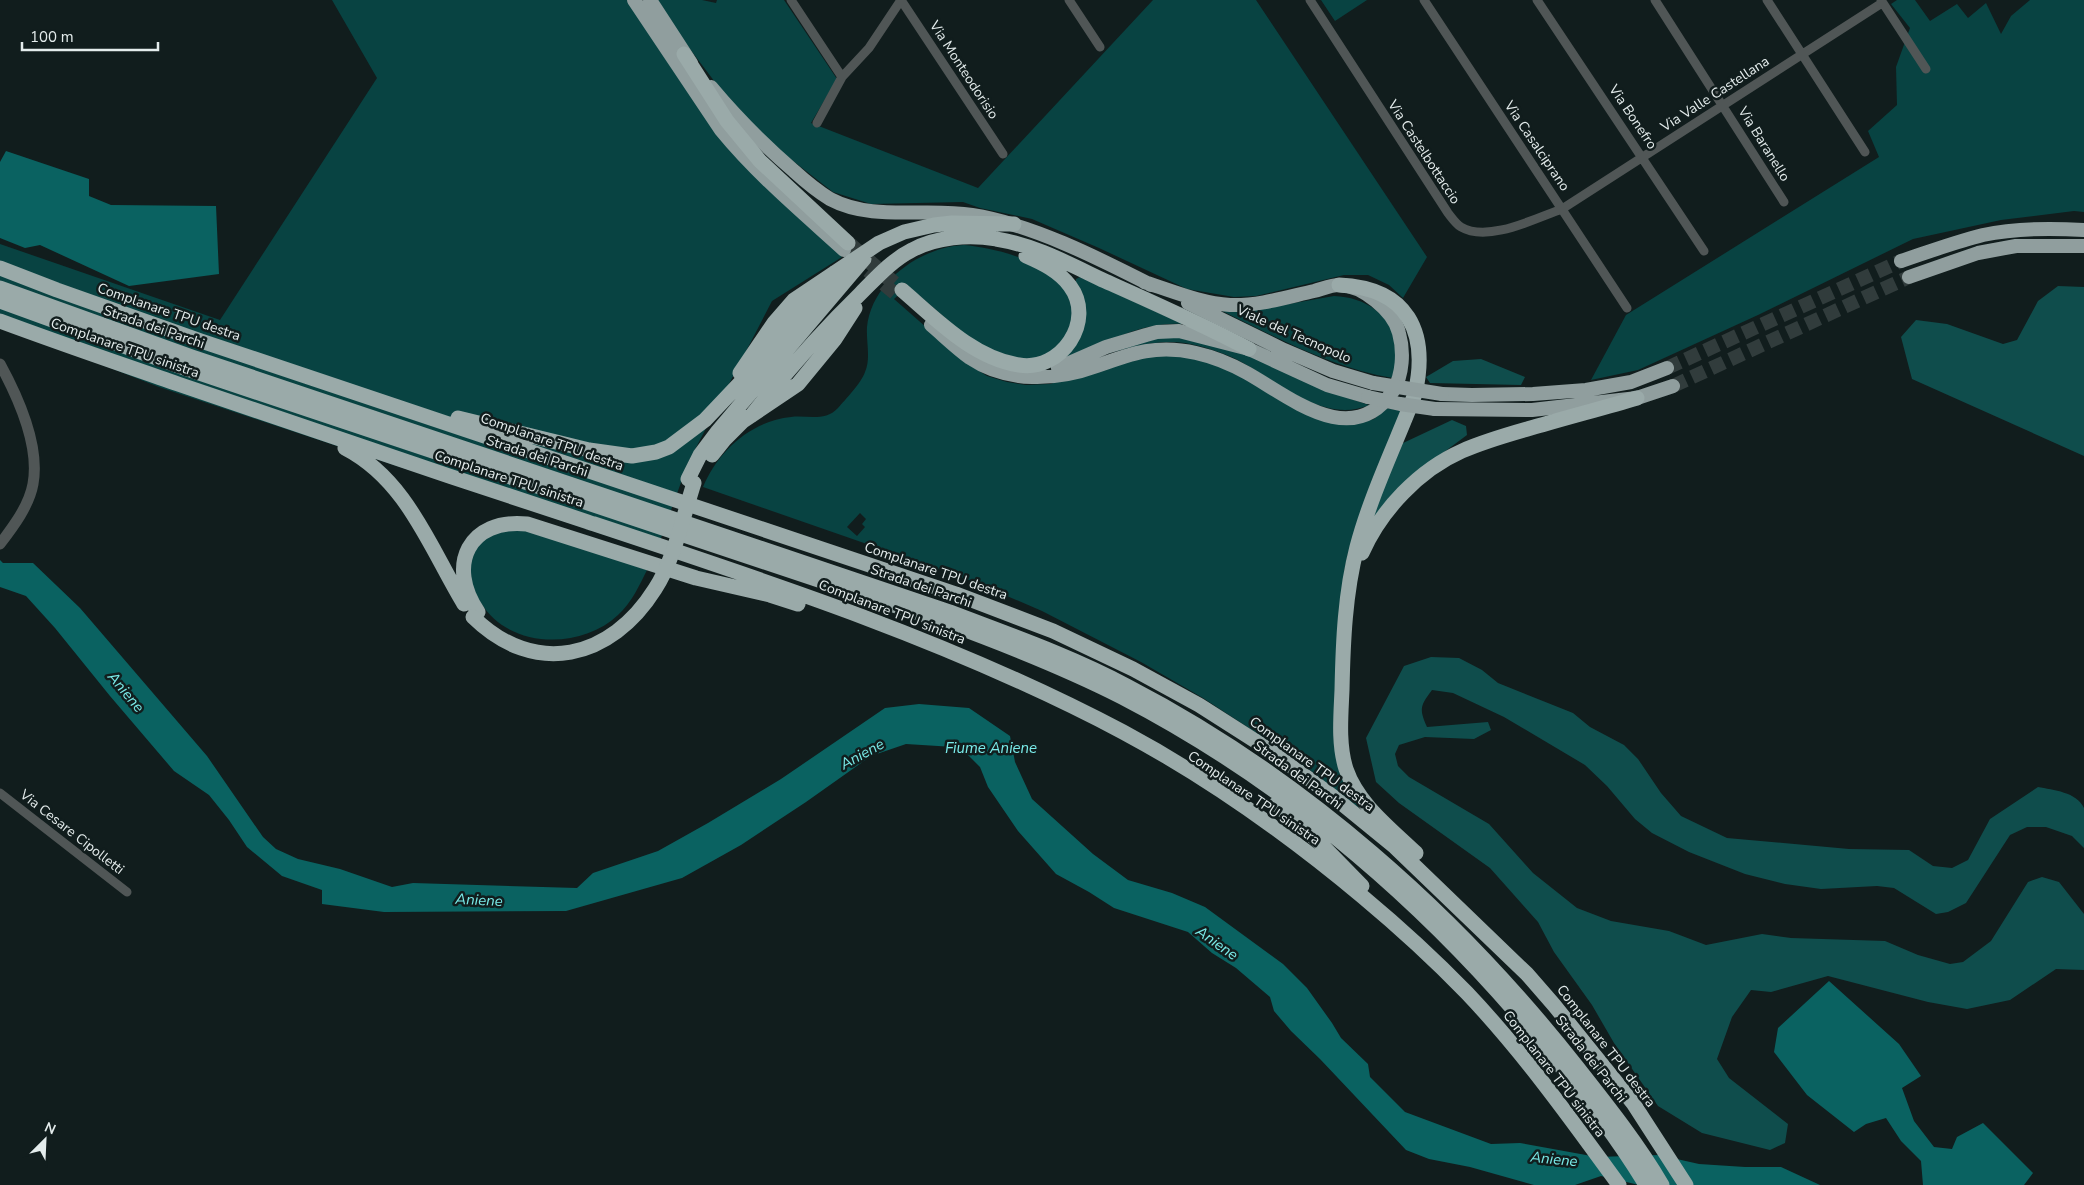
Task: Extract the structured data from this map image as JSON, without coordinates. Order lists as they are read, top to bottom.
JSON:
{
  "streets": {
    "highway": [
      "Complanare TPU destra",
      "Strada dei Parchi",
      "Viale del Tecnopolo",
      "Complanare TPU sinistra"
    ],
    "street": [
      "Via Monteodorisio",
      "Via Valle Castellana",
      "Via Bonefro",
      "Via Baranello",
      "Via Casalciprano",
      "Via Castelbottaccio",
      "Via Cesare Cipolletti"
    ]
  },
  "crossings": [
    ["Via Valle Castellana", "Via Bonefro"],
    ["Via Valle Castellana", "Via Baranello"],
    ["Via Valle Castellana", "Via Casalciprano"],
    ["Via Valle Castellana", "Via Castelbottaccio"],
    ["Via Casalciprano", "Via Castelbottaccio"]
  ],
  "water": ["Aniene", "Fiume Aniene"],
  "scale_bar": "100 m",
  "north": "top right"
}
